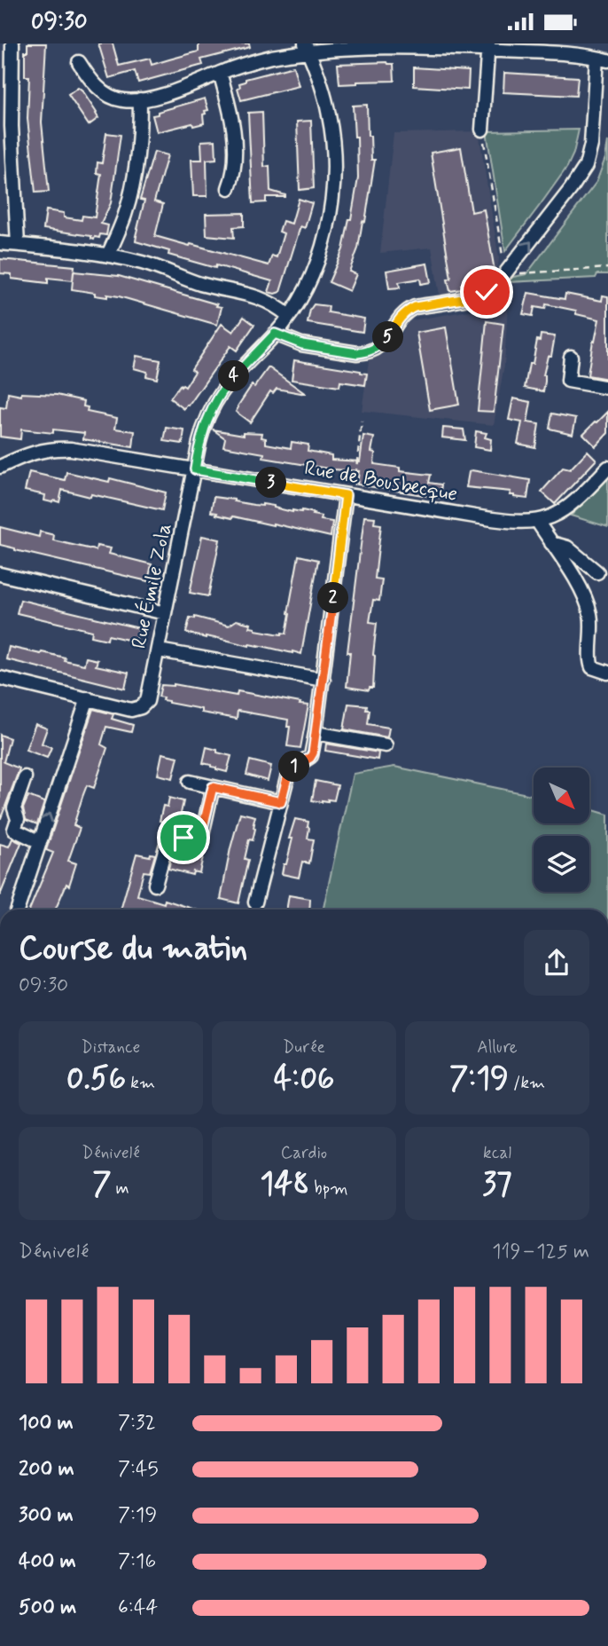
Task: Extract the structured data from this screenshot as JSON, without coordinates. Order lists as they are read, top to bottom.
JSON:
{
  "streets": {
    "street": ["Rue de Bousbecque", "Rue Émile Zola"]
  },
  "crossings": [
    ["Rue de Bousbecque", "Rue Émile Zola"]
  ],
  "north": "bottom right",
  "page": {
    "status": "09:30",
    "pins": [
      "5",
      "4",
      "3",
      "2",
      "1"
    ],
    "heading": ["Course du matin", "09:30"],
    "stats": [
      ["Distance", "0.56 km"],
      ["Durée", "4:06"],
      ["Allure", "7:19 /km"],
      ["Dénivelé", "7 m"],
      ["Cardio", "148 bpm"],
      ["kcal", "37"]
    ],
    "chart": ["Dénivelé", "119–125 m"],
    "list": [
      {
        "name": "100 m",
        "note": "7:32"
      },
      {
        "name": "200 m",
        "note": "7:45"
      },
      {
        "name": "300 m",
        "note": "7:19"
      },
      {
        "name": "400 m",
        "note": "7:16"
      },
      {
        "name": "500 m",
        "note": "6:44"
      }
    ]
  }
}
